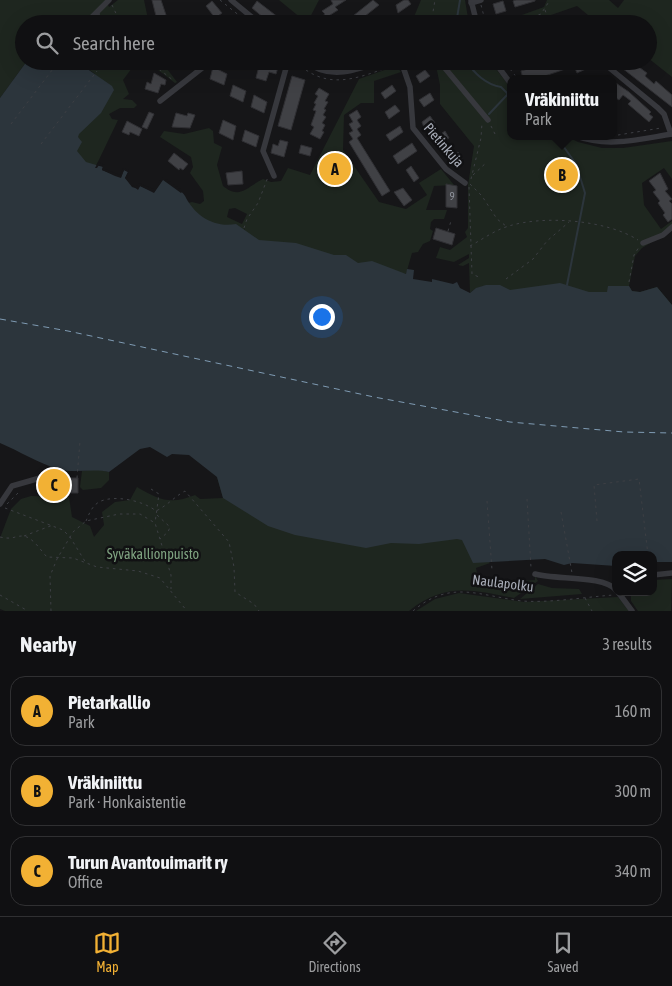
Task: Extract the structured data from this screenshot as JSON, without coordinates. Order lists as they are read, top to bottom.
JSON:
{
  "streets": {
    "street": ["Pietinkuja"],
    "path": ["Naulapolku"]
  },
  "parks": ["Syväkallionpuisto"],
  "house_numbers": ["9"],
  "page": {
    "search": "Search here",
    "popup": ["Vräkiniittu", "Park"],
    "pins": ["A", "B", "C"],
    "heading": ["Nearby", "3 results"],
    "list": [
      {
        "mark": "A",
        "name": "Pietarkallio",
        "note": "Park",
        "value": "160 m"
      },
      {
        "mark": "B",
        "name": "Vräkiniittu",
        "note": "Park · Honkaistentie",
        "value": "300 m"
      },
      {
        "mark": "C",
        "name": "Turun Avantouimarit ry",
        "note": "Office",
        "value": "340 m"
      }
    ],
    "nav": ["Map", "Directions", "Saved"]
  }
}
